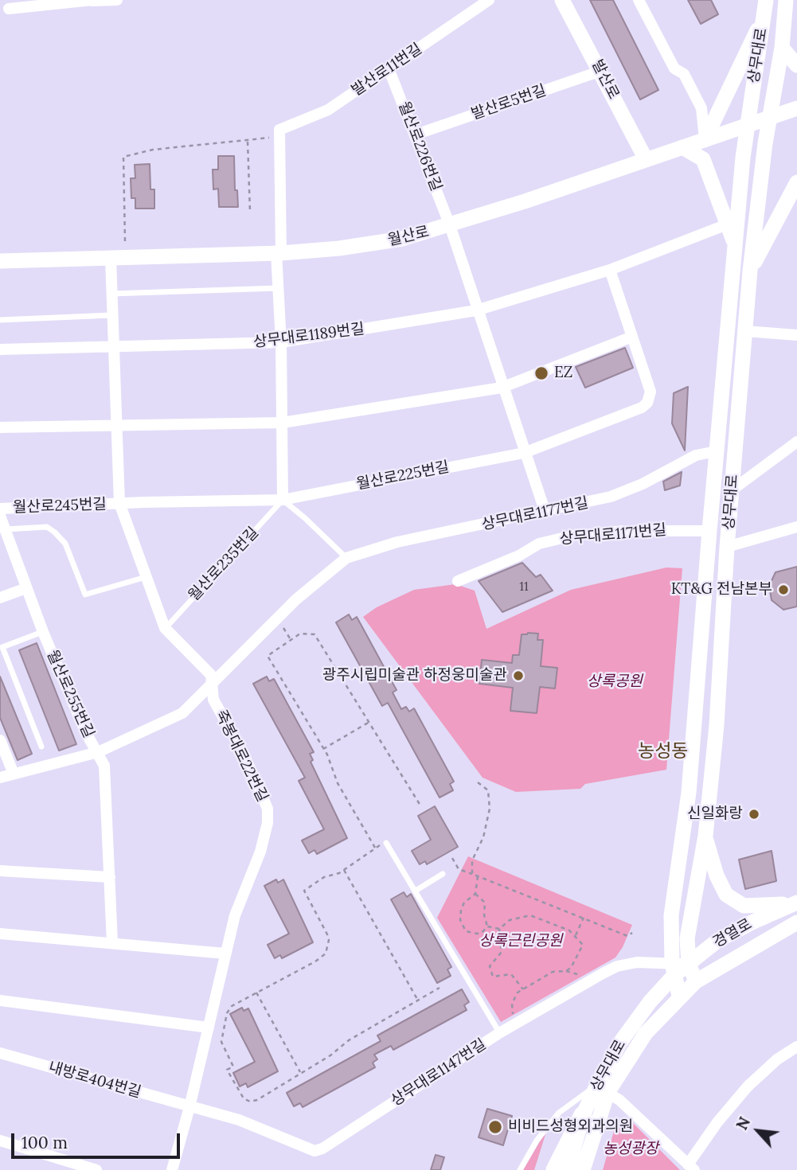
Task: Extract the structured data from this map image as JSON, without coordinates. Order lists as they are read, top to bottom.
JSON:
{
  "streets": {
    "street": [
      "상무대로",
      "발산로11번길",
      "발산로",
      "발산로5번길",
      "월산로226번길",
      "월산로",
      "상무대로1189번길",
      "월산로225번길",
      "월산로245번길",
      "상무대로1177번길",
      "상무대로1171번길",
      "월산로255번길",
      "죽봉대로22번길",
      "경열로",
      "상무대로1147번길",
      "내방로404번길"
    ],
    "lane": ["월산로235번길"]
  },
  "crossings": [
    ["상무대로", "월산로"],
    ["상무대로", "상무대로1177번길"],
    ["상무대로", "상무대로1171번길"],
    ["상무대로", "경열로"],
    ["상무대로", "상무대로1147번길"],
    ["발산로11번길", "월산로226번길"],
    ["발산로", "발산로5번길"],
    ["발산로", "월산로"],
    ["발산로5번길", "월산로226번길"],
    ["월산로226번길", "월산로"],
    ["월산로", "월산로245번길"],
    ["상무대로1189번길", "월산로245번길"],
    ["월산로225번길", "월산로235번길"],
    ["월산로245번길", "상무대로1177번길"],
    ["월산로245번길", "월산로235번길"],
    ["월산로245번길", "월산로255번길"],
    ["월산로245번길", "죽봉대로22번길"],
    ["상무대로1177번길", "월산로255번길"],
    ["상무대로1177번길", "죽봉대로22번길"],
    ["죽봉대로22번길", "상무대로1147번길"],
    ["죽봉대로22번길", "내방로404번길"],
    ["경열로", "상무대로1147번길"],
    ["상무대로1147번길", "내방로404번길"]
  ],
  "districts": ["농성동"],
  "parks": ["상록공원", "상록근린공원", "농성광장"],
  "places": [
    "EZ",
    "KT&G 전남본부",
    "광주시립미술관 하정웅미술관",
    "신일화랑",
    "비비드성형외과의원"
  ],
  "house_numbers": ["11"],
  "scale_bar": "100 m",
  "north": "top left"
}
